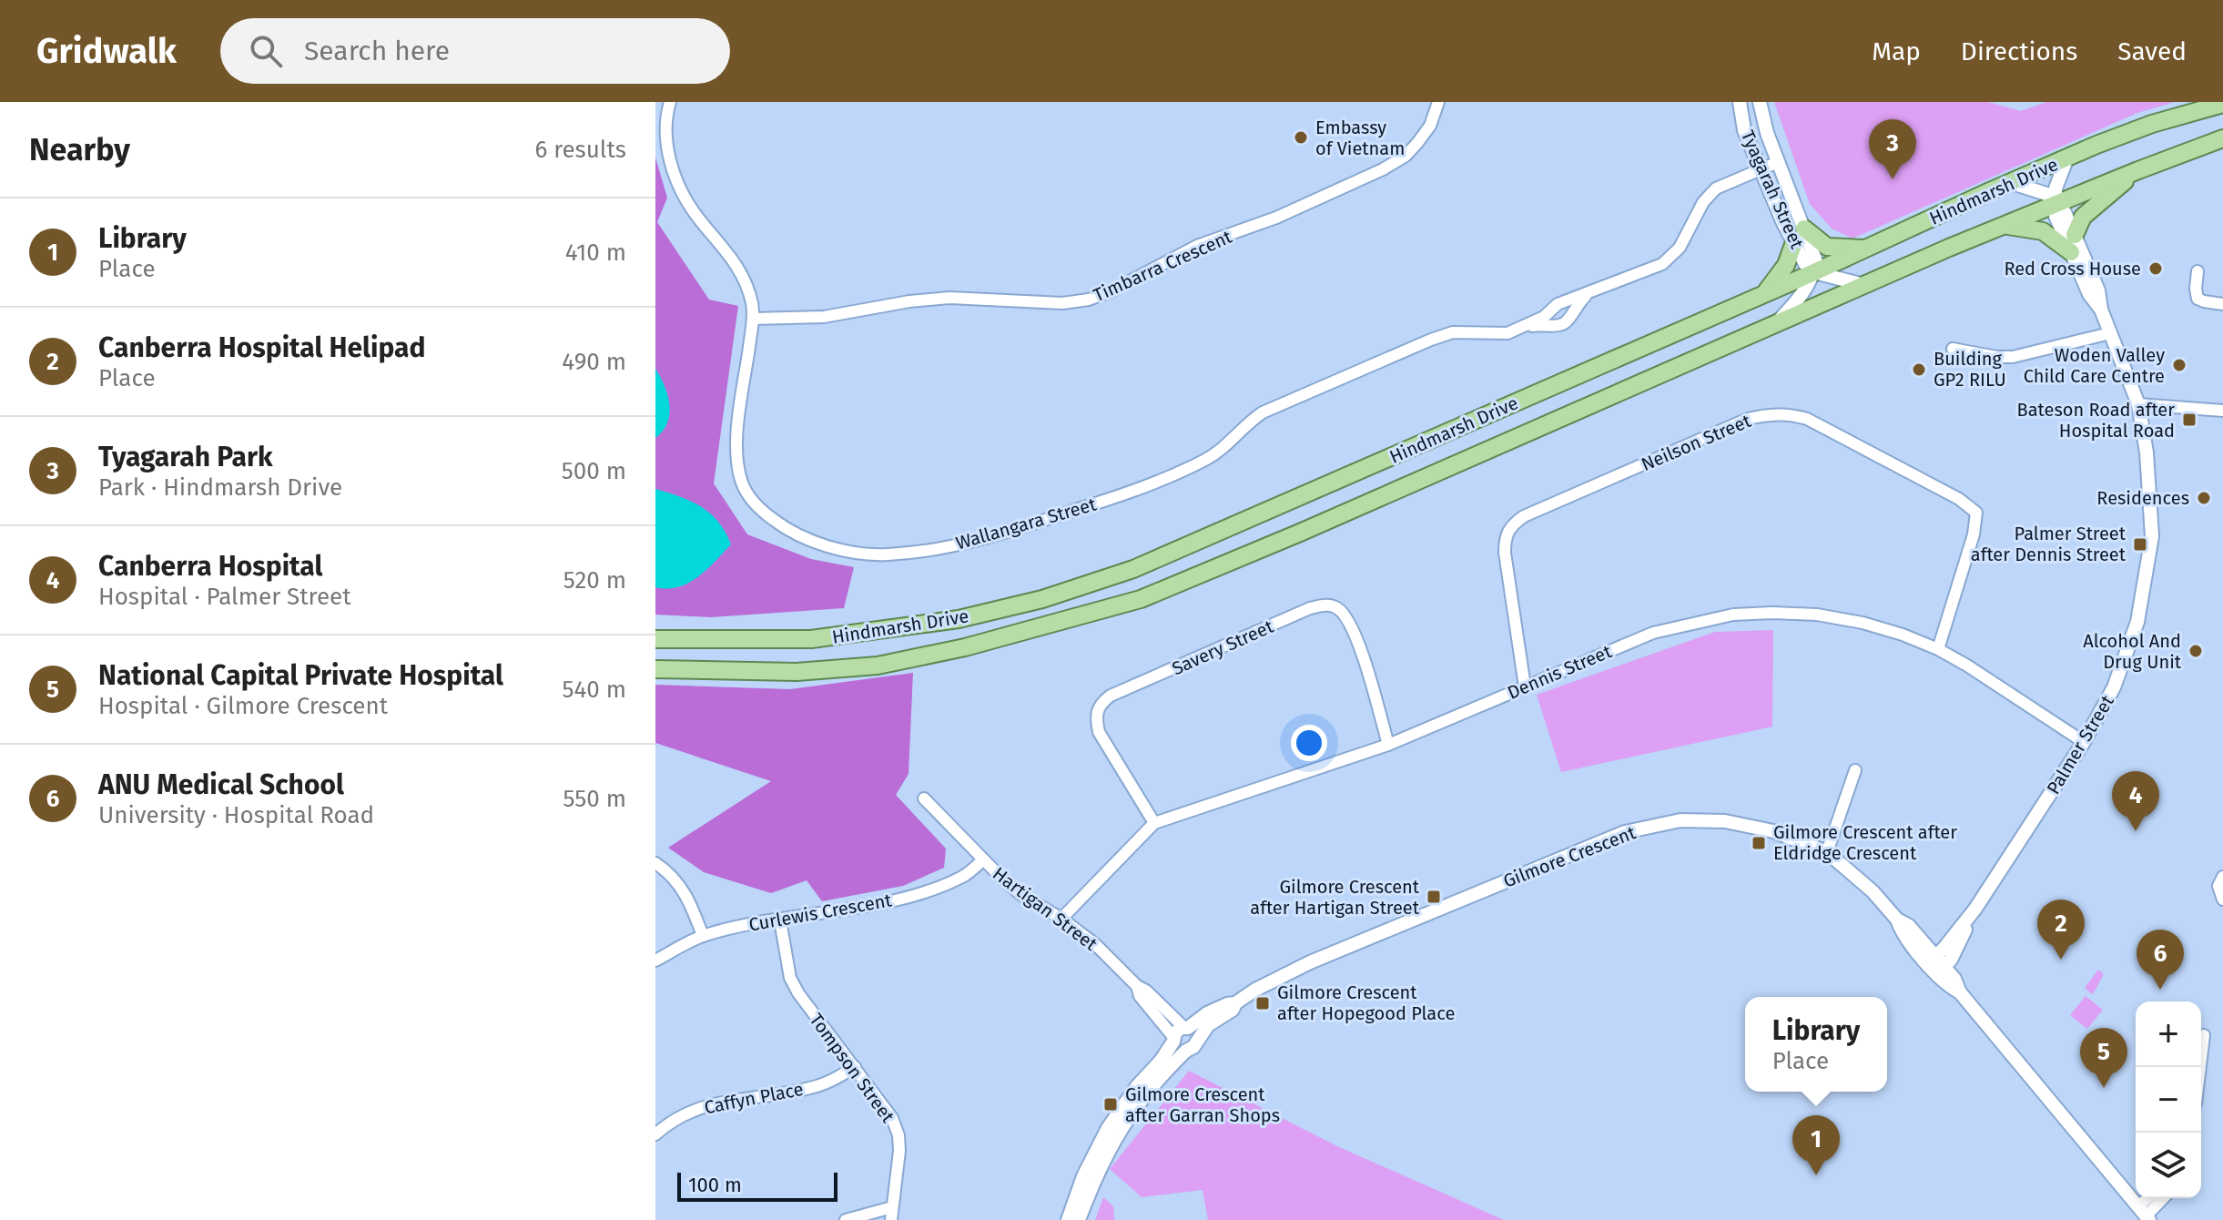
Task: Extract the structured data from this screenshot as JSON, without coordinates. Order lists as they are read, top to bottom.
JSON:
{
  "streets": {
    "main road": ["Hindmarsh Drive"],
    "street": [
      "Tyagarah Street",
      "Timbarra Crescent",
      "Neilson Street",
      "Wallangara Street",
      "Savery Street",
      "Dennis Street",
      "Palmer Street",
      "Gilmore Crescent",
      "Hartigan Street",
      "Curlewis Crescent",
      "Tompson Street",
      "Caffyn Place"
    ]
  },
  "crossings": [
    ["Tyagarah Street", "Hindmarsh Drive"],
    ["Tyagarah Street", "Wallangara Street"],
    ["Hindmarsh Drive", "Palmer Street"],
    ["Timbarra Crescent", "Wallangara Street"],
    ["Neilson Street", "Dennis Street"],
    ["Savery Street", "Dennis Street"],
    ["Dennis Street", "Palmer Street"],
    ["Dennis Street", "Hartigan Street"],
    ["Palmer Street", "Gilmore Crescent"],
    ["Gilmore Crescent", "Hartigan Street"],
    ["Hartigan Street", "Curlewis Crescent"],
    ["Curlewis Crescent", "Tompson Street"],
    ["Tompson Street", "Caffyn Place"]
  ],
  "places": {
    "other": [
      "Embassy of Vietnam",
      "Red Cross House",
      "Woden Valley Child Care Centre",
      "Building GP2 RILU",
      "Residences",
      "Alcohol And Drug Unit"
    ],
    "transit": [
      "Bateson Road after Hospital Road",
      "Palmer Street after Dennis Street",
      "Gilmore Crescent after Eldridge Crescent",
      "Gilmore Crescent after Hartigan Street",
      "Gilmore Crescent after Hopegood Place",
      "Gilmore Crescent after Garran Shops"
    ]
  },
  "scale_bar": "100 m",
  "page": {
    "header": "Gridwalk",
    "search": "Search here",
    "nav": ["Map", "Directions", "Saved"],
    "heading": ["Nearby", "6 results"],
    "pins": [
      "3",
      "4",
      "2",
      "6",
      "5",
      "1"
    ],
    "list": [
      {
        "mark": "1",
        "name": "Library",
        "note": "Place",
        "value": "410 m"
      },
      {
        "mark": "2",
        "name": "Canberra Hospital Helipad",
        "note": "Place",
        "value": "490 m"
      },
      {
        "mark": "3",
        "name": "Tyagarah Park",
        "note": "Park · Hindmarsh Drive",
        "value": "500 m"
      },
      {
        "mark": "4",
        "name": "Canberra Hospital",
        "note": "Hospital · Palmer Street",
        "value": "520 m"
      },
      {
        "mark": "5",
        "name": "National Capital Private Hospital",
        "note": "Hospital · Gilmore Crescent",
        "value": "540 m"
      },
      {
        "mark": "6",
        "name": "ANU Medical School",
        "note": "University · Hospital Road",
        "value": "550 m"
      }
    ],
    "popup": ["Library", "Place"],
    "map_buttons": ["+", "−"],
    "scale": "100 m"
  }
}
